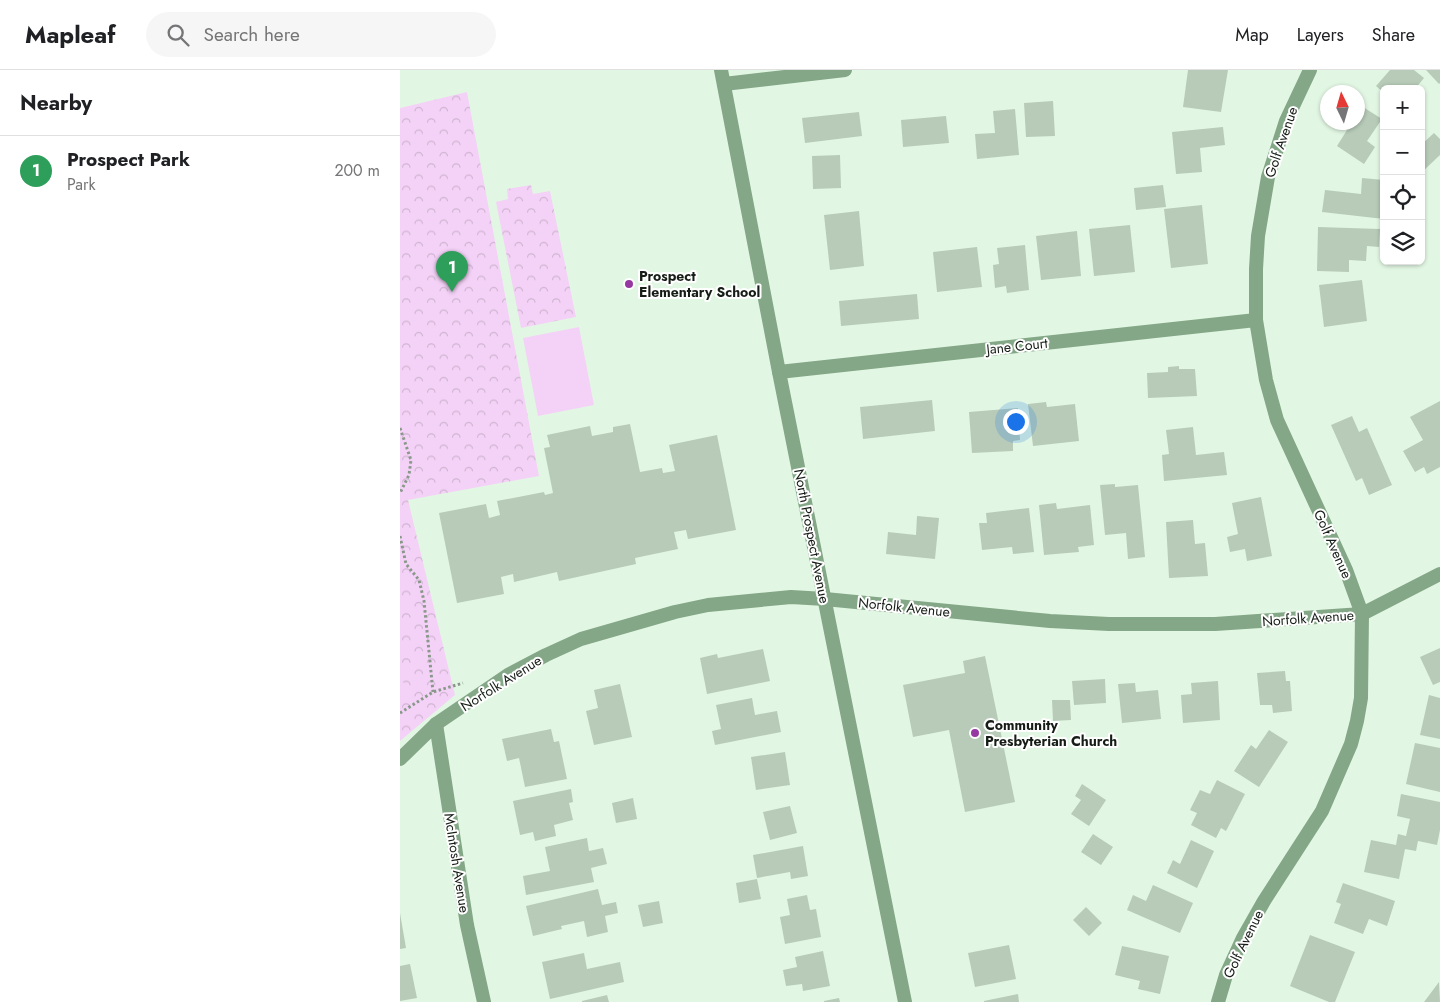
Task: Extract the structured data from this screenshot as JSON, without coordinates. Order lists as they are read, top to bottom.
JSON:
{
  "streets": {
    "street": [
      "Golf Avenue",
      "Jane Court",
      "North Prospect Avenue",
      "Norfolk Avenue",
      "McIntosh Avenue"
    ]
  },
  "crossings": [
    ["Golf Avenue", "Jane Court"],
    ["Golf Avenue", "Norfolk Avenue"],
    ["Jane Court", "North Prospect Avenue"],
    ["North Prospect Avenue", "Norfolk Avenue"],
    ["Norfolk Avenue", "McIntosh Avenue"]
  ],
  "places": ["Prospect Elementary School", "Community Presbyterian Church"],
  "north": "top",
  "page": {
    "header": "Mapleaf",
    "search": "Search here",
    "nav": ["Map", "Layers", "Share"],
    "heading": "Nearby",
    "map_buttons": ["+", "−"],
    "list": [
      {
        "mark": "1",
        "name": "Prospect Park",
        "note": "Park",
        "value": "200 m"
      }
    ],
    "pins": "1"
  }
}
